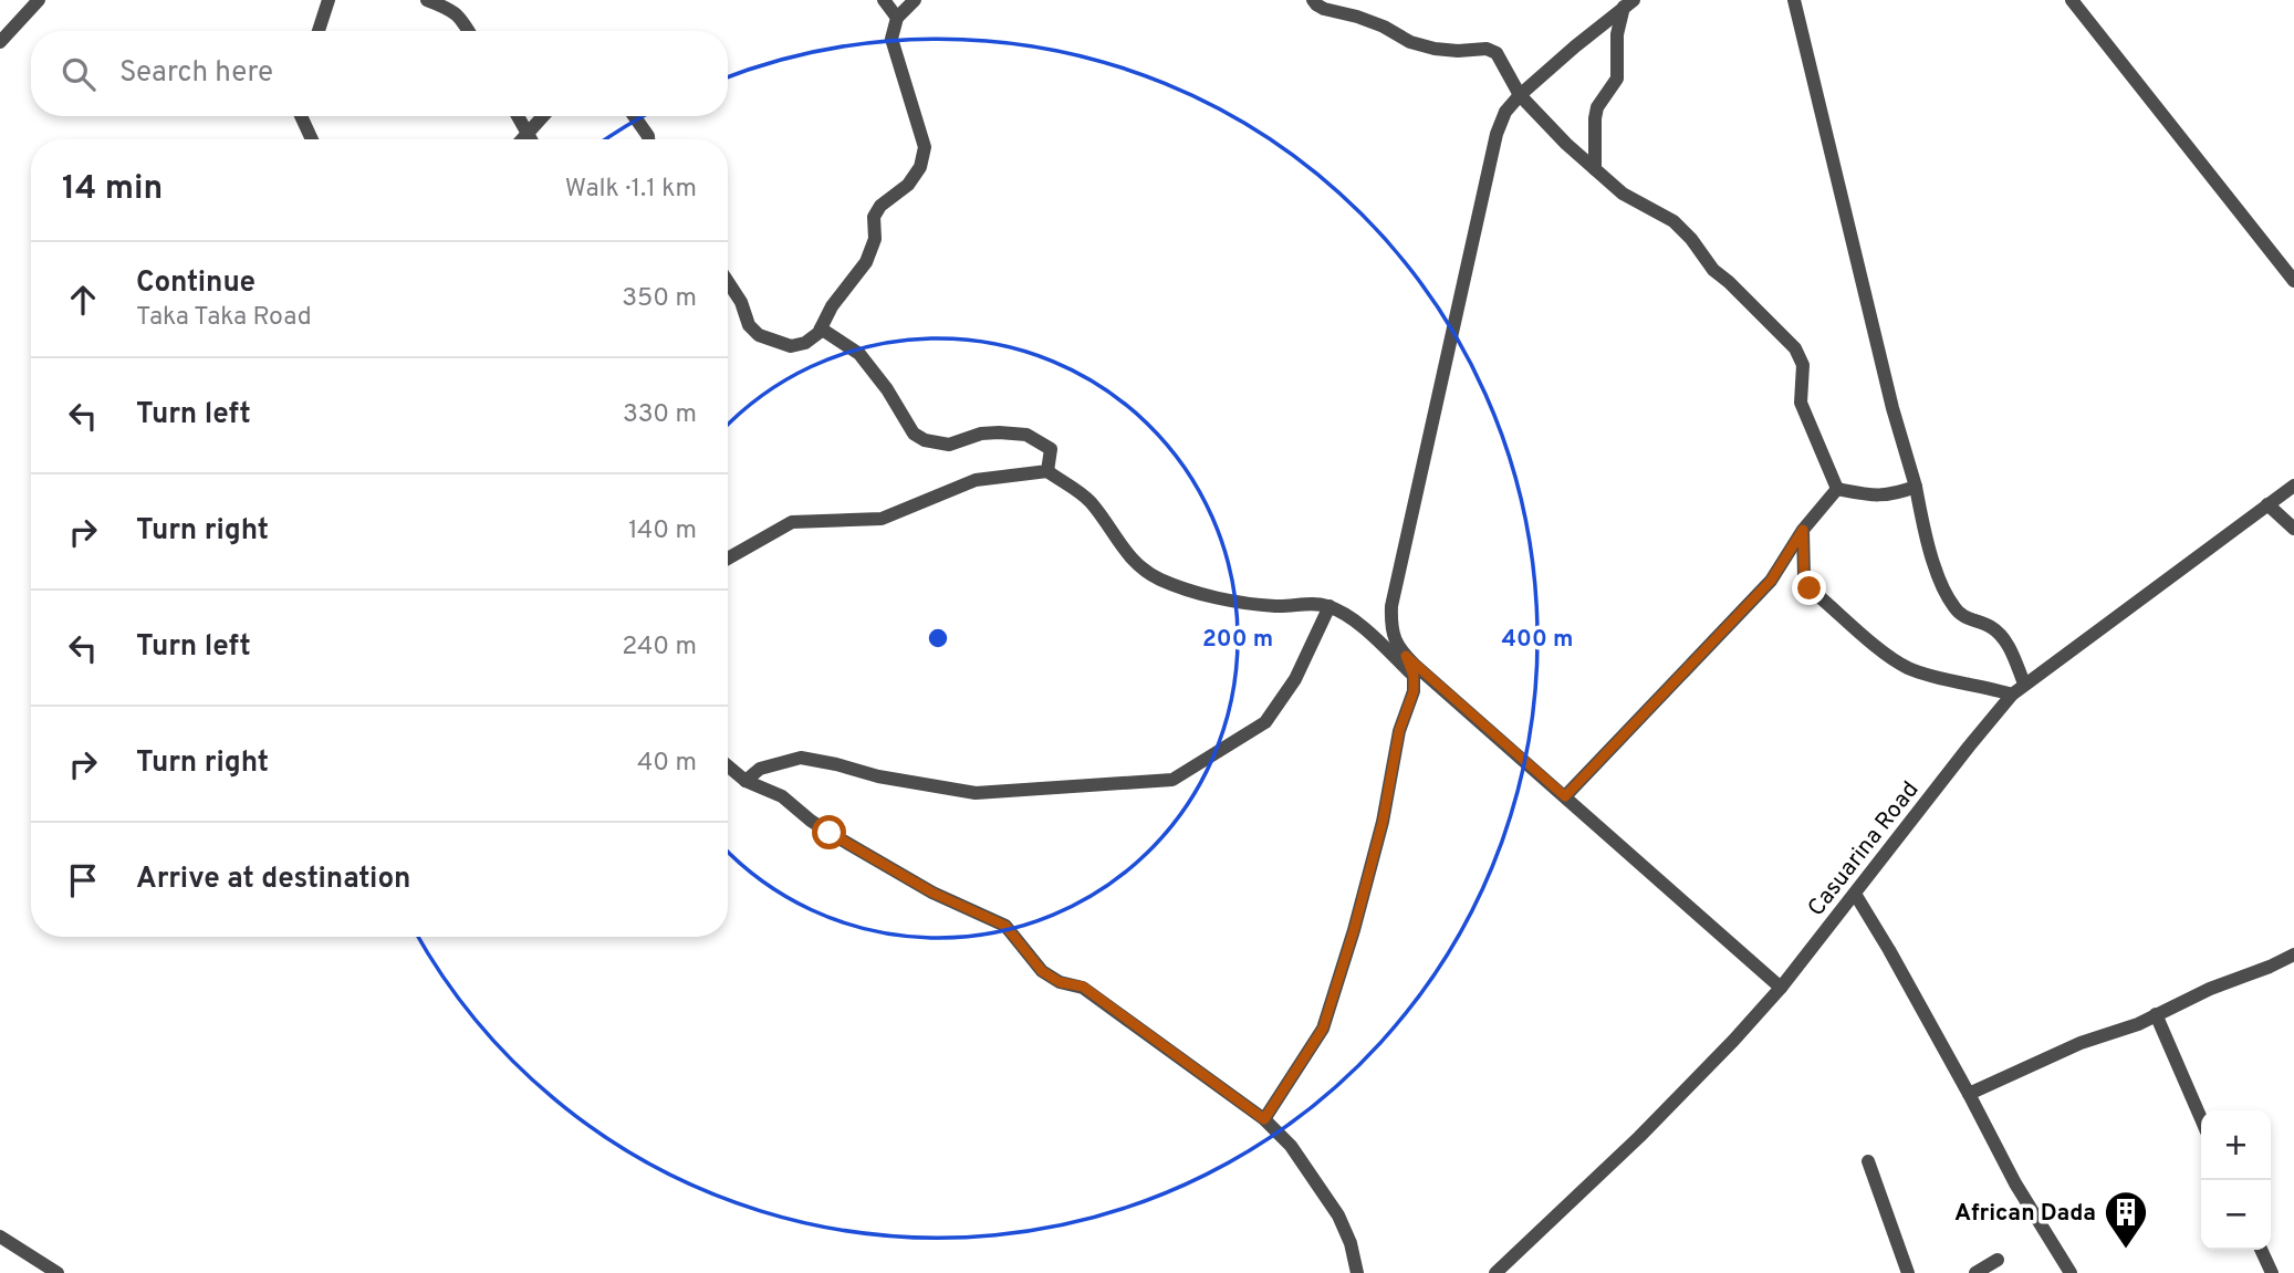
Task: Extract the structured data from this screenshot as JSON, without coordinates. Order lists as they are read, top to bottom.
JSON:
{
  "streets": {
    "street": ["Casuarina Road"]
  },
  "places": {
    "building": ["African Dada"]
  },
  "page": {
    "search": "Search here",
    "heading": ["14 min", "Walk · 1.1 km"],
    "list": [
      ["Continue", "Taka Taka Road", "350 m"],
      ["Turn left", "330 m"],
      ["Turn right", "140 m"],
      ["Turn left", "240 m"],
      ["Turn right", "40 m"],
      "Arrive at destination"
    ],
    "map_buttons": ["+", "−"]
  },
  "rings": ["200 m", "400 m"]
}
